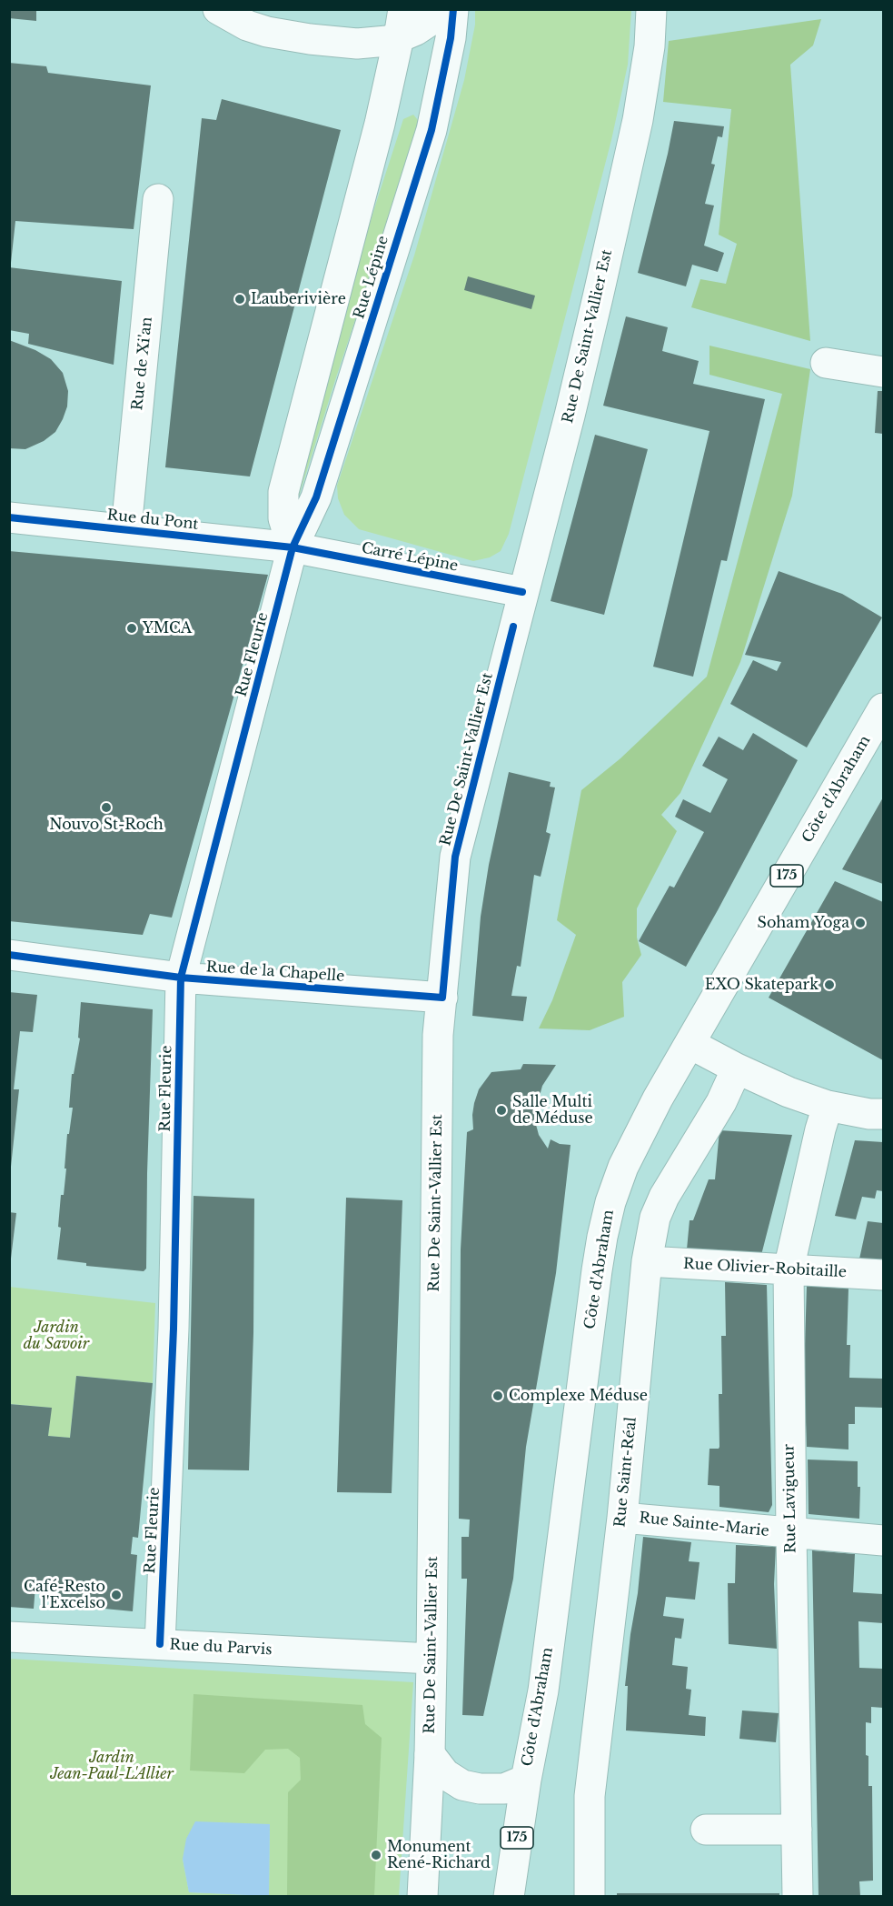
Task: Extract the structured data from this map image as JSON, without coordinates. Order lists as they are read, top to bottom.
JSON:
{
  "streets": {
    "street": [
      "Rue Lépine",
      "Rue De Saint-Vallier Est",
      "Rue de Xi'an",
      "Rue du Pont",
      "Carré Lépine",
      "Rue Fleurie",
      "Côte d'Abraham",
      "175",
      "Rue de la Chapelle",
      "Rue Olivier-Robitaille",
      "Rue Saint-Réal",
      "Rue Lavigueur",
      "Rue Sainte-Marie",
      "Rue du Parvis"
    ]
  },
  "crossings": [
    ["Rue Lépine", "Rue du Pont"],
    ["Rue Lépine", "Carré Lépine"],
    ["Rue Lépine", "Rue Fleurie"],
    ["Rue De Saint-Vallier Est", "Carré Lépine"],
    ["Rue De Saint-Vallier Est", "Rue de la Chapelle"],
    ["Rue De Saint-Vallier Est", "Rue du Parvis"],
    ["Rue de Xi'an", "Rue du Pont"],
    ["Rue du Pont", "Carré Lépine"],
    ["Rue du Pont", "Rue Fleurie"],
    ["Carré Lépine", "Rue Fleurie"],
    ["Rue Fleurie", "Rue de la Chapelle"],
    ["Rue Fleurie", "Rue du Parvis"],
    ["Rue Olivier-Robitaille", "Rue Saint-Réal"],
    ["Rue Olivier-Robitaille", "Rue Lavigueur"],
    ["Rue Saint-Réal", "Rue Sainte-Marie"],
    ["Rue Lavigueur", "Rue Sainte-Marie"]
  ],
  "parks": ["Jardin du Savoir", "Jardin Jean-Paul-L'Allier"],
  "places": [
    "Lauberivière",
    "YMCA",
    "Nouvo St-Roch",
    "Soham Yoga",
    "EXO Skatepark",
    "Salle Multi de Méduse",
    "Complexe Méduse",
    "Café-Resto l'Excelso",
    "Monument René-Richard"
  ]
}
